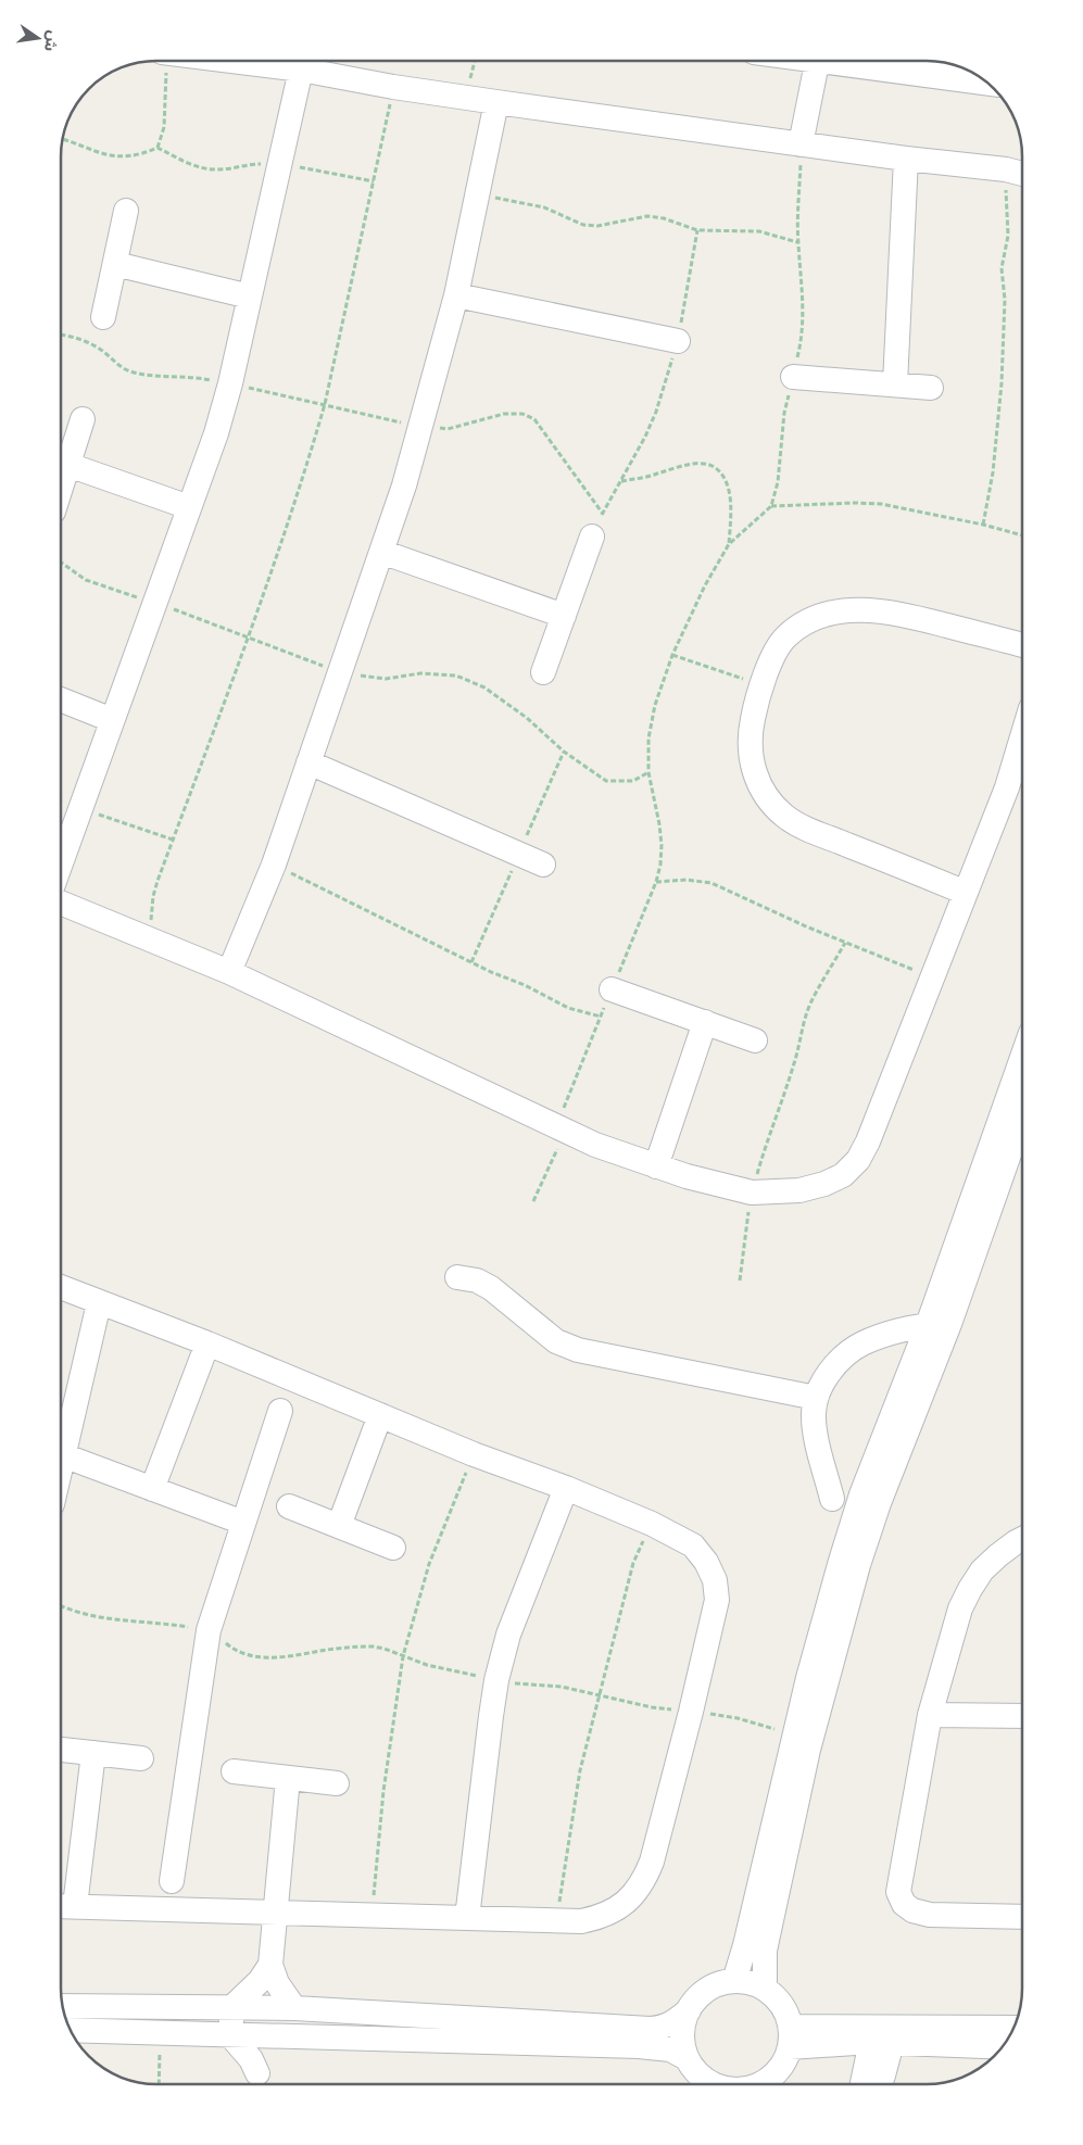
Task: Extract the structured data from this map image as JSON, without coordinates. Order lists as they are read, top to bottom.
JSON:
{
  "north": "right"
}
